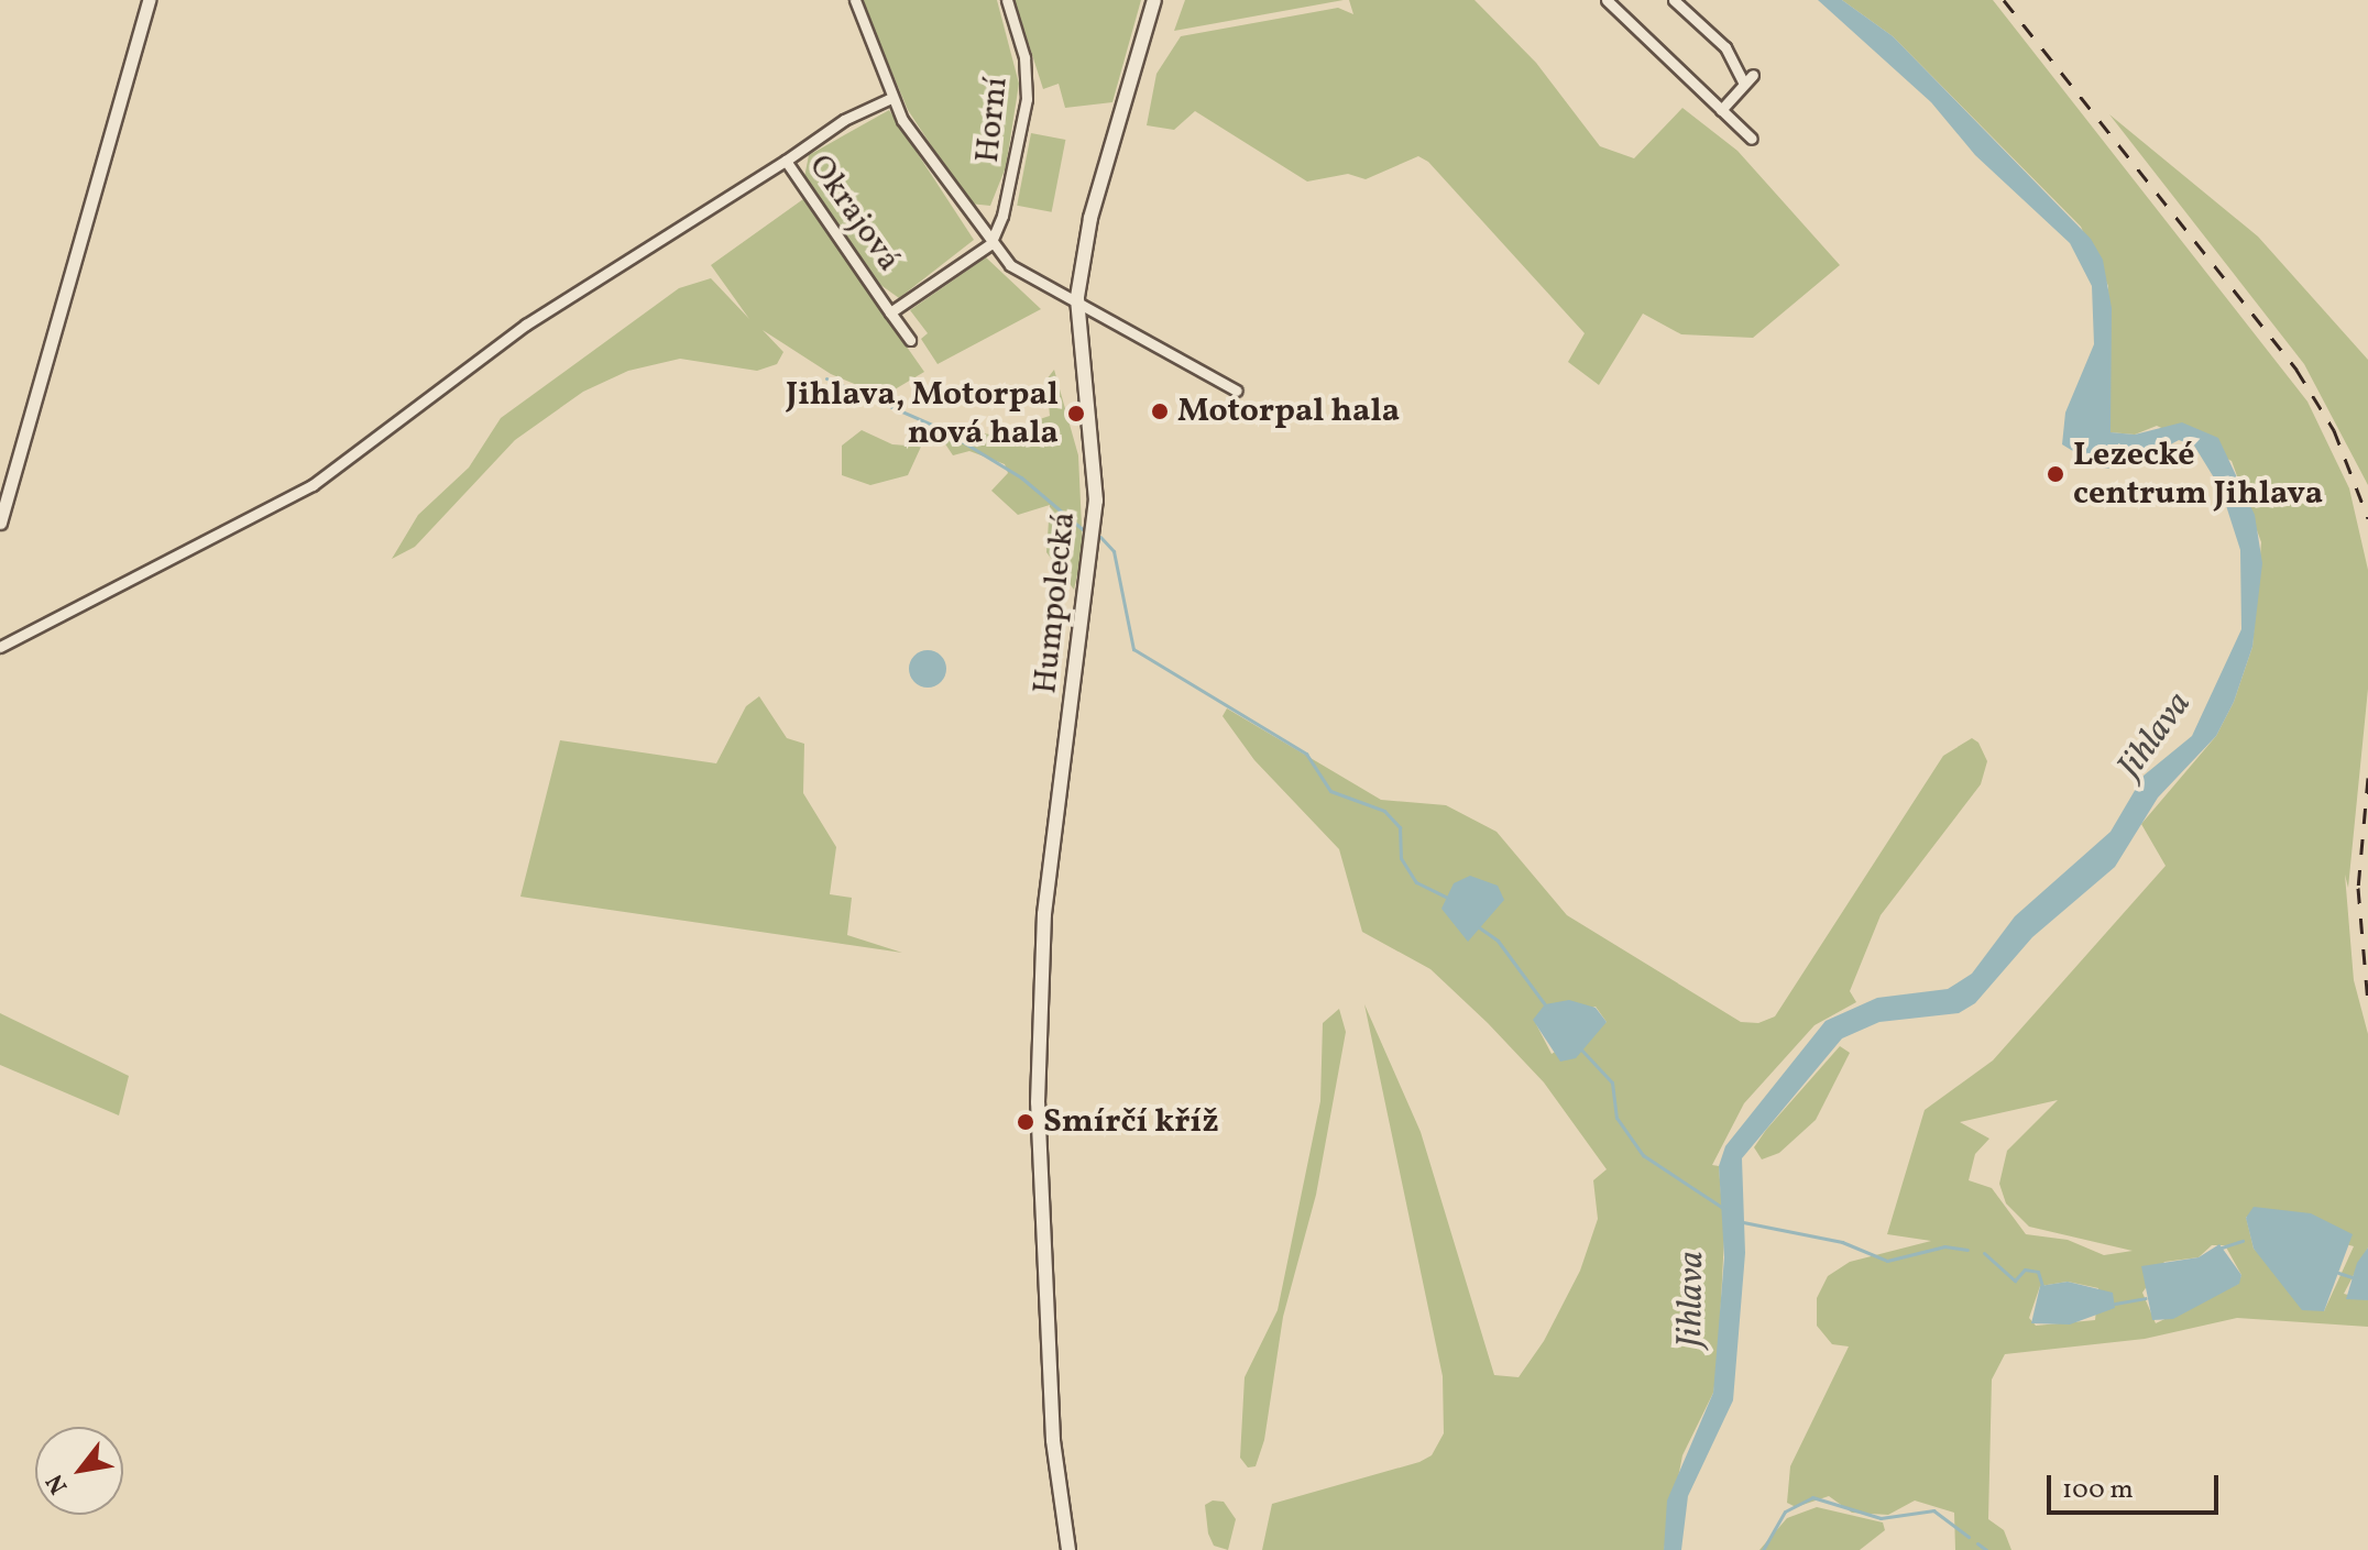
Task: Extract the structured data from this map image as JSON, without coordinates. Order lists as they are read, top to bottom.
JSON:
{
  "streets": {
    "main road": ["Humpolecká"],
    "street": ["Horní", "Okrajová"]
  },
  "crossings": [
    ["Horní", "Okrajová"]
  ],
  "water": ["Jihlava"],
  "places": [
    "Motorpal hala",
    "Jihlava, Motorpal nová hala",
    "Lezecké centrum Jihlava",
    "Smírčí kříž"
  ],
  "scale_bar": "100 m",
  "north": "bottom left"
}
